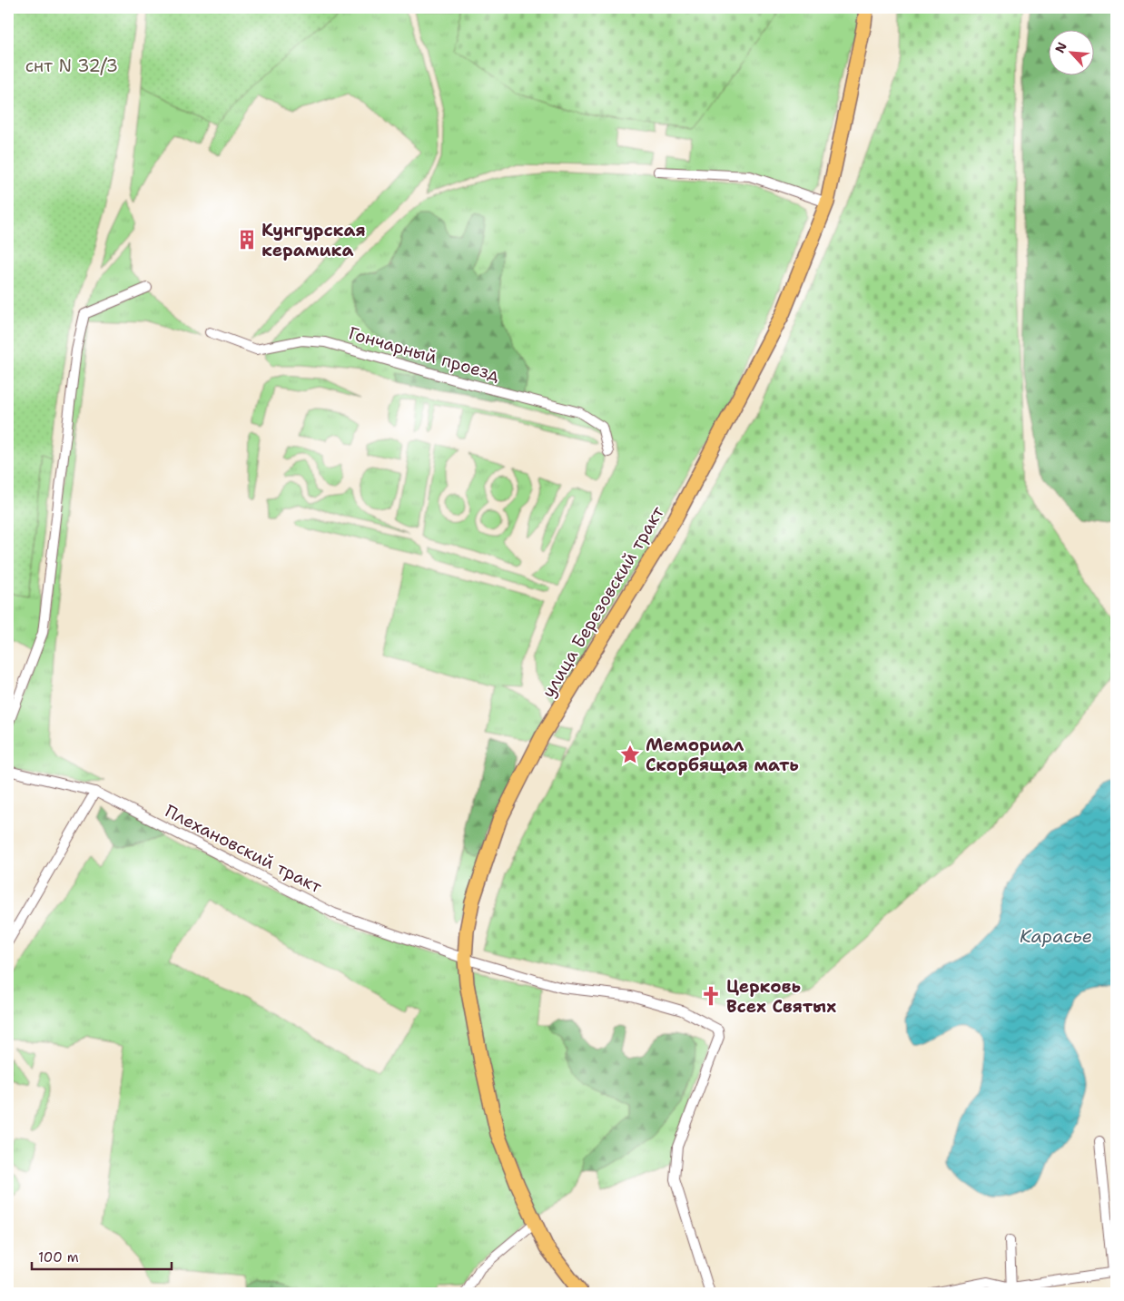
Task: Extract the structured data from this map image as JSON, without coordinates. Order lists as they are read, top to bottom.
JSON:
{
  "streets": {
    "main road": ["улица Березовский тракт"],
    "street": ["Гончарный проезд", "Плехановский тракт"]
  },
  "crossings": [
    ["улица Березовский тракт", "Плехановский тракт"]
  ],
  "water": ["Карасье"],
  "parks": ["снт N 32/3"],
  "places": {
    "building": ["Кунгурская керамика"],
    "place": ["Мемориал Скорбящая мать"],
    "church": ["Церковь Всех Святых"]
  },
  "scale_bar": "100 m",
  "north": "top left"
}
